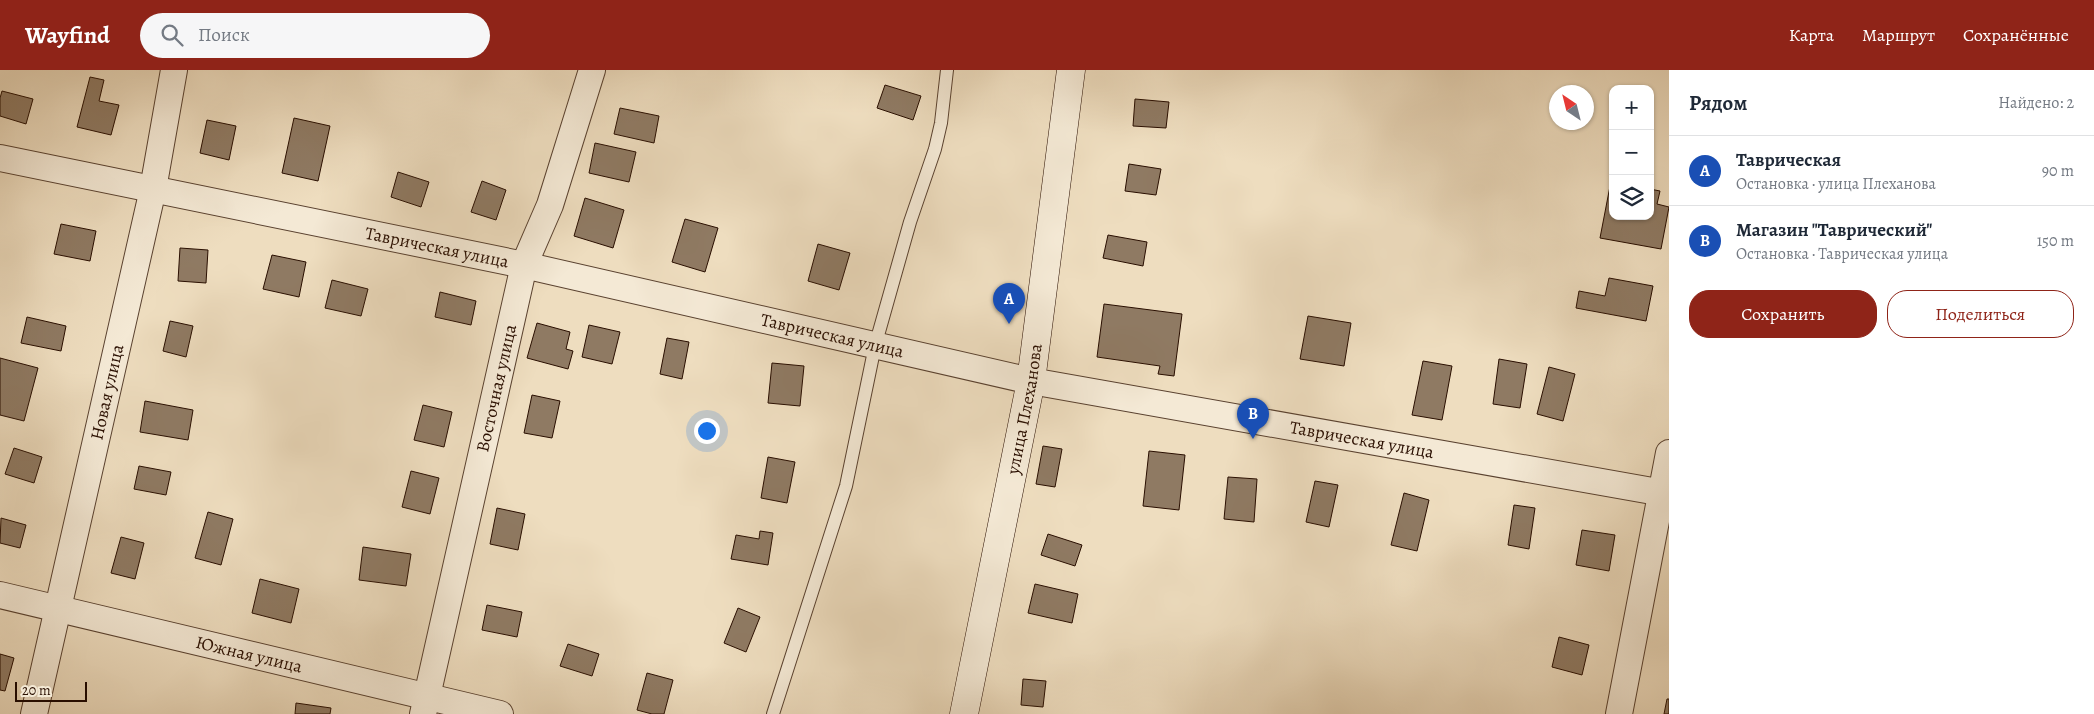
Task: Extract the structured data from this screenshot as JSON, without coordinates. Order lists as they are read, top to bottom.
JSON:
{
  "streets": {
    "main road": ["улица Плеханова"],
    "street": [
      "Таврическая улица",
      "Восточная улица",
      "Новая улица",
      "Южная улица"
    ]
  },
  "crossings": [
    ["Таврическая улица", "Восточная улица"],
    ["Таврическая улица", "Новая улица"],
    ["Таврическая улица", "улица Плеханова"],
    ["Восточная улица", "Южная улица"],
    ["Новая улица", "Южная улица"]
  ],
  "scale_bar": "20 m",
  "north": "top left",
  "page": {
    "header": "Wayfind",
    "search": "Поиск",
    "nav": ["Карта", "Маршрут", "Сохранённые"],
    "heading": ["Рядом", "Найдено: 2"],
    "map_buttons": ["+", "−"],
    "list": [
      {
        "mark": "A",
        "name": "Таврическая",
        "note": "Остановка · улица Плеханова",
        "value": "90 m"
      },
      {
        "mark": "B",
        "name": "Магазин \"Таврический\"",
        "note": "Остановка · Таврическая улица",
        "value": "150 m"
      }
    ],
    "buttons": ["Сохранить", "Поделиться"],
    "pins": ["A", "B"],
    "scale": "20 m"
  }
}
